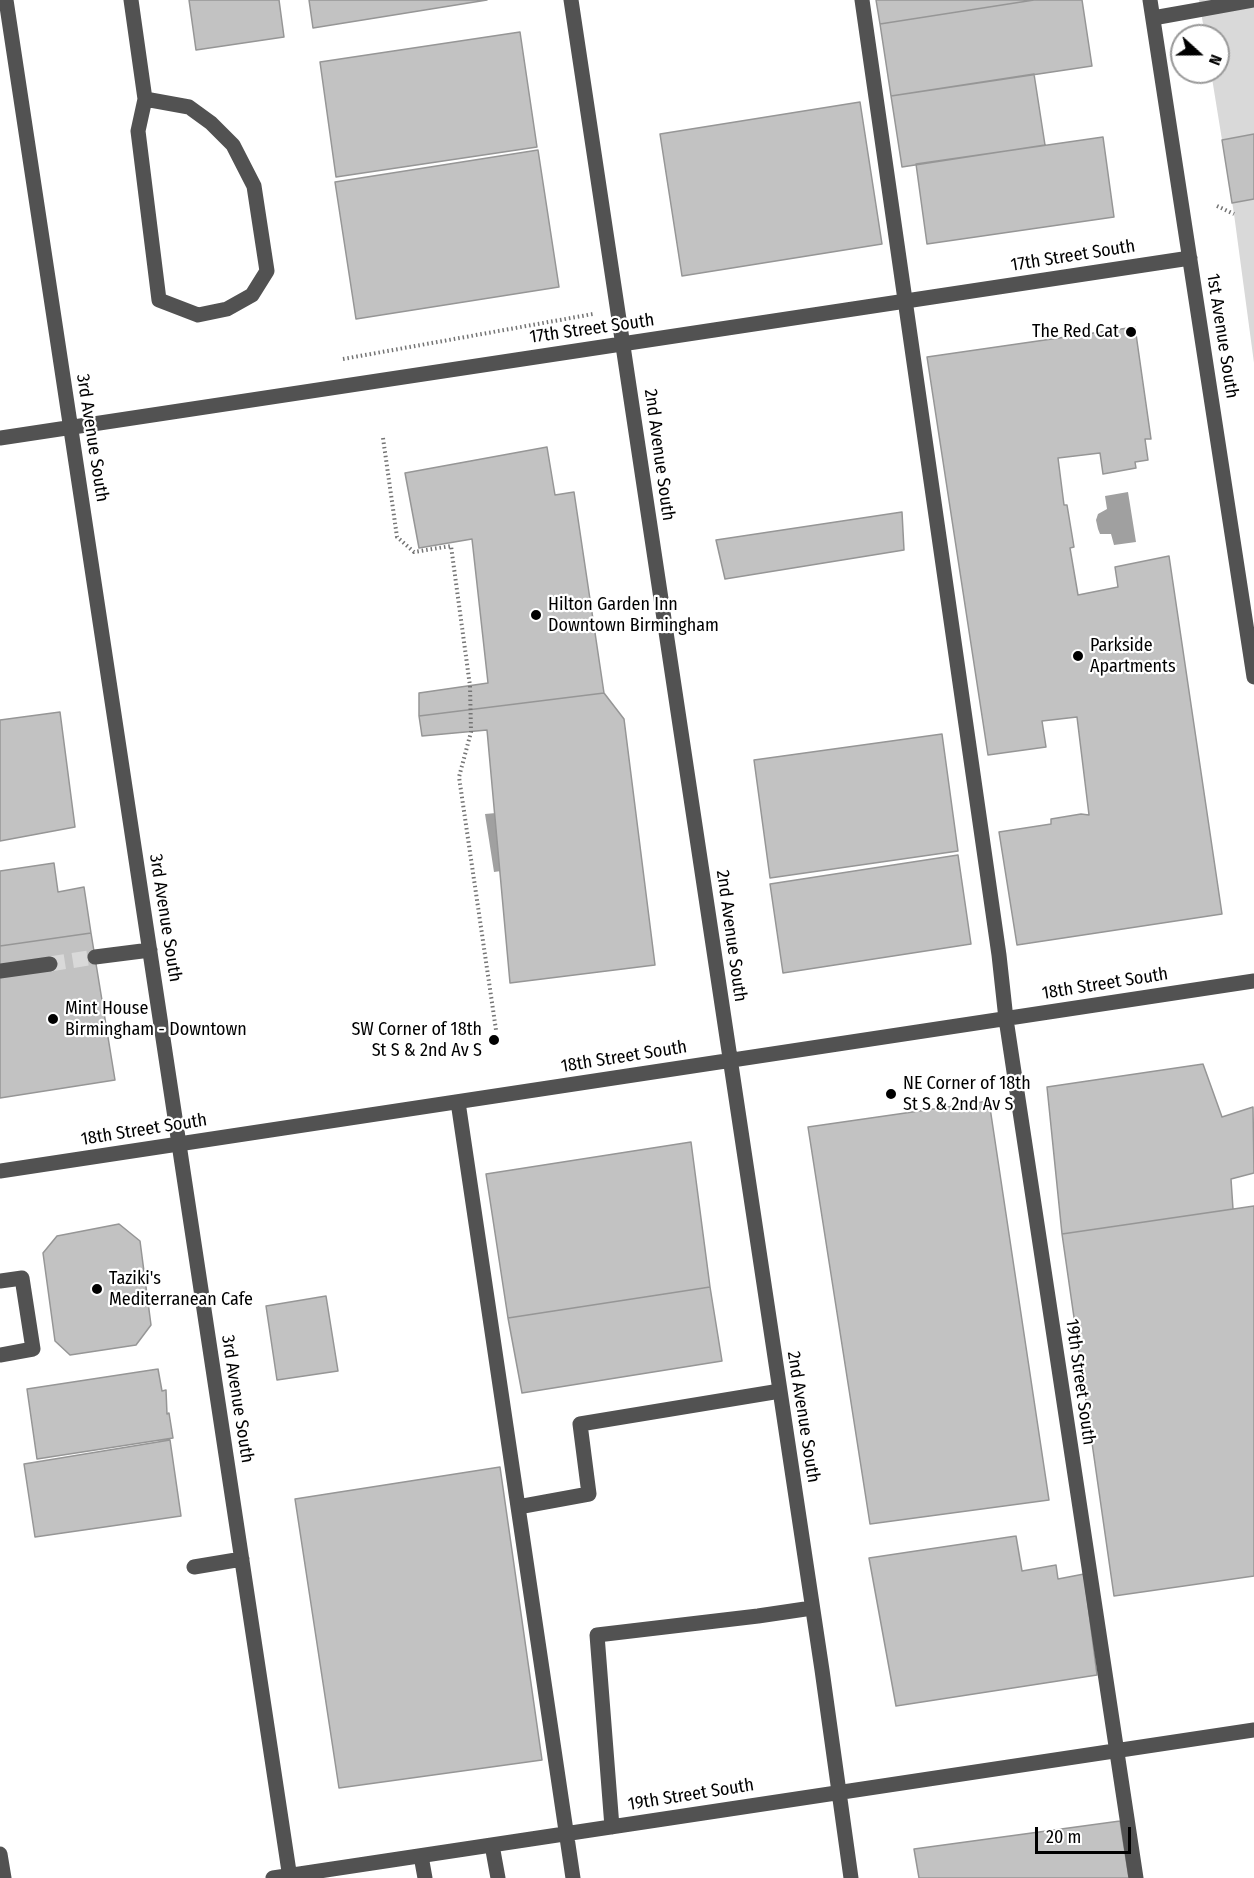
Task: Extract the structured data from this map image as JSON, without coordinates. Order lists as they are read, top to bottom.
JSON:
{
  "streets": {
    "street": [
      "17th Street South",
      "1st Avenue South",
      "3rd Avenue South",
      "2nd Avenue South",
      "18th Street South",
      "19th Street South"
    ]
  },
  "crossings": [
    ["17th Street South", "1st Avenue South"],
    ["17th Street South", "3rd Avenue South"],
    ["17th Street South", "2nd Avenue South"],
    ["17th Street South", "19th Street South"],
    ["3rd Avenue South", "18th Street South"],
    ["3rd Avenue South", "19th Street South"],
    ["2nd Avenue South", "18th Street South"],
    ["2nd Avenue South", "19th Street South"],
    ["18th Street South", "19th Street South"]
  ],
  "places": [
    "The Red Cat",
    "Hilton Garden Inn Downtown Birmingham",
    "Parkside Apartments",
    "Mint House Birmingham - Downtown",
    "SW Corner of 18th St S & 2nd Av S",
    "NE Corner of 18th St S & 2nd Av S",
    "Taziki's Mediterranean Cafe"
  ],
  "scale_bar": "20 m",
  "north": "right"
}
